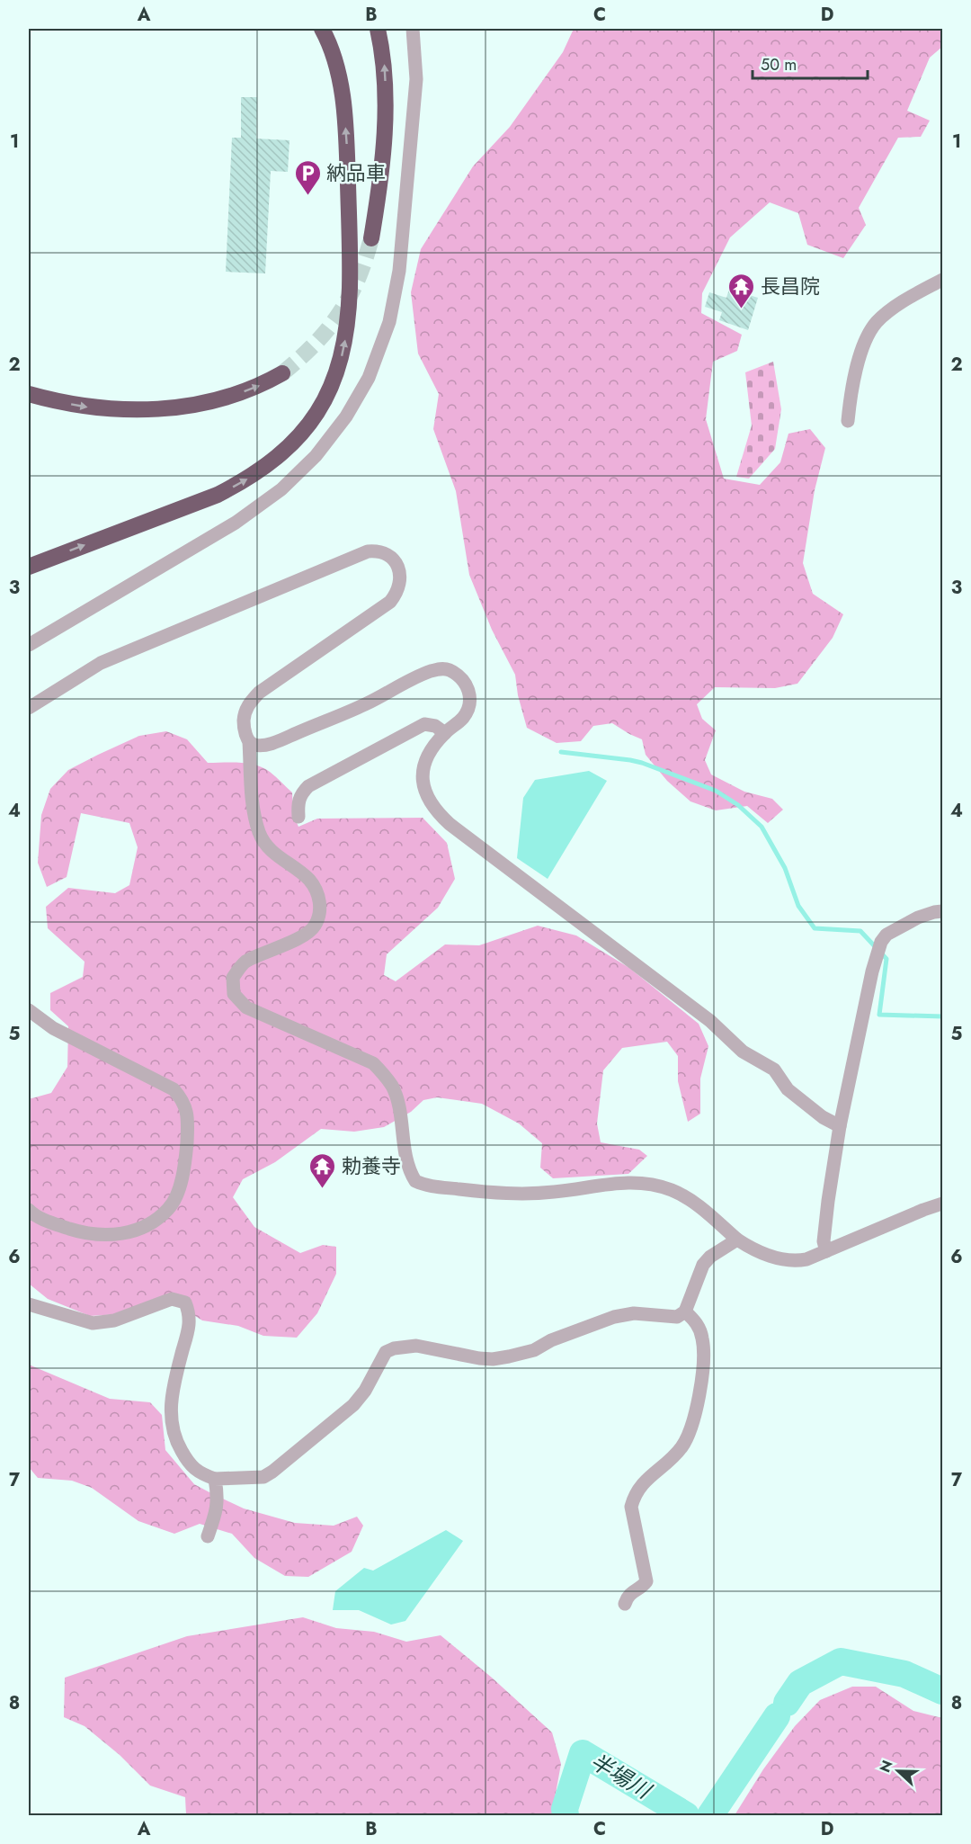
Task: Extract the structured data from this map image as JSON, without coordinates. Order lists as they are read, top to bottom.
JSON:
{
  "water": ["半場川"],
  "places": {
    "parking": ["納品車"],
    "temple": ["長昌院", "勅養寺"]
  },
  "scale_bar": "50 m",
  "north": "left",
  "grid": {
    "columns": [
      "A",
      "B",
      "C",
      "D"
    ],
    "rows": [
      "1",
      "2",
      "3",
      "4",
      "5",
      "6",
      "7",
      "8"
    ]
  }
}
